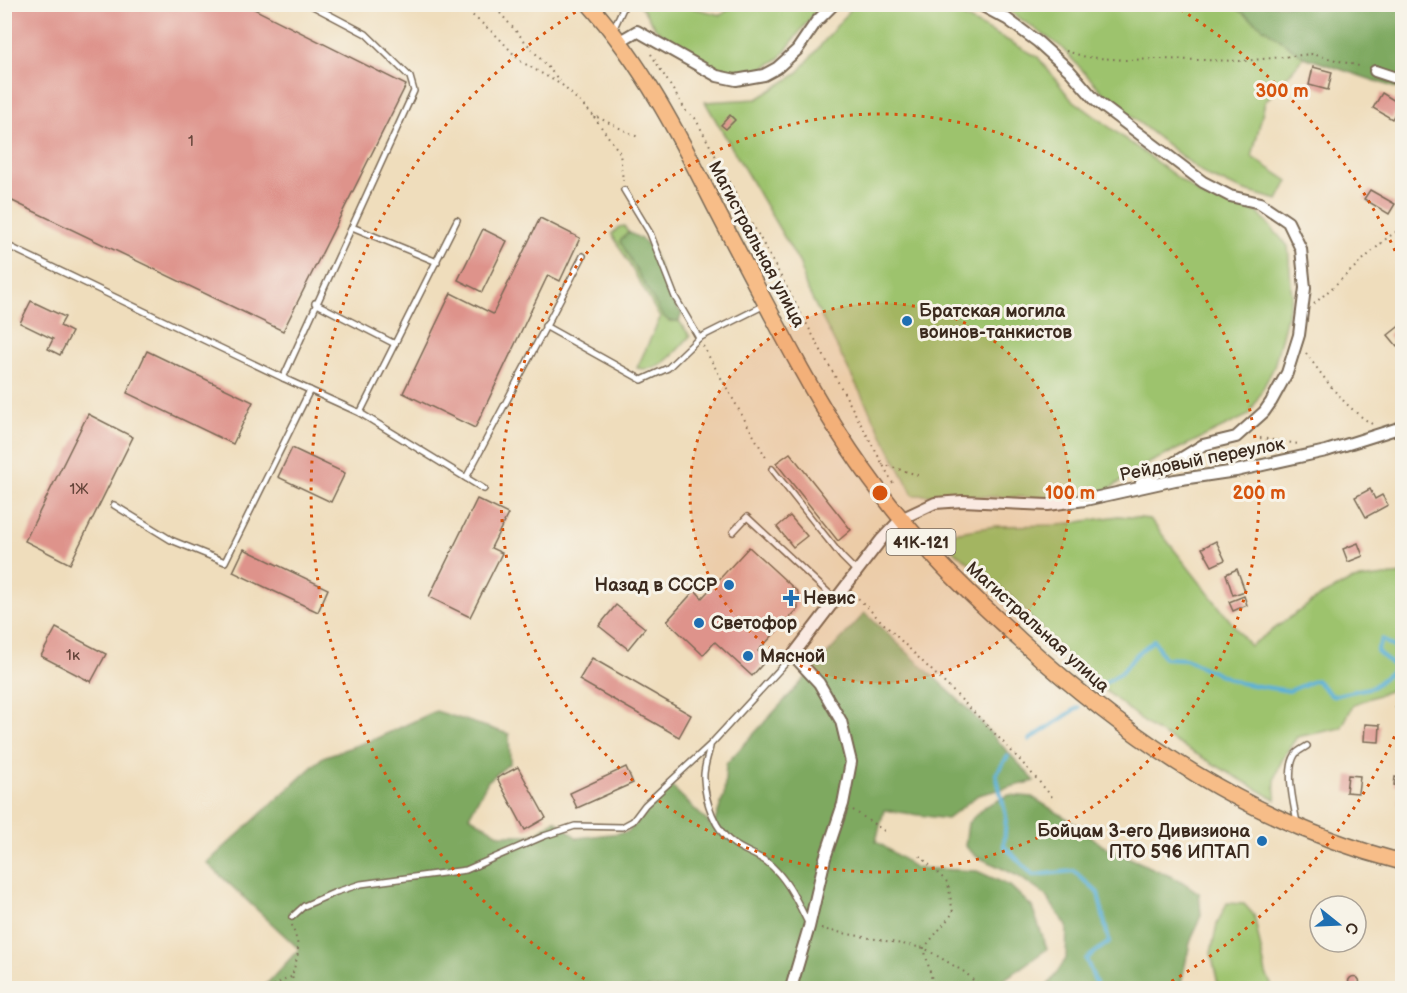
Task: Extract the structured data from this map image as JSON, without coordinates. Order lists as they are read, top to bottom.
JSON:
{
  "streets": {
    "main road": ["Магистральная улица", "41К-121"],
    "street": ["Рейдовый переулок"]
  },
  "crossings": [
    ["Магистральная улица", "Рейдовый переулок"],
    ["Магистральная улица", "41К-121"]
  ],
  "places": {
    "other": [
      "Братская могила воинов-танкистов",
      "Назад в СССР",
      "Светофор",
      "Мясной",
      "Бойцам 3-его Дивизиона ПТО 596 ИПТАП"
    ],
    "health": ["Невис"]
  },
  "house_numbers": ["1", "1Ж", "1к"],
  "north": "right",
  "rings": ["300 m", "100 m", "200 m"]
}
